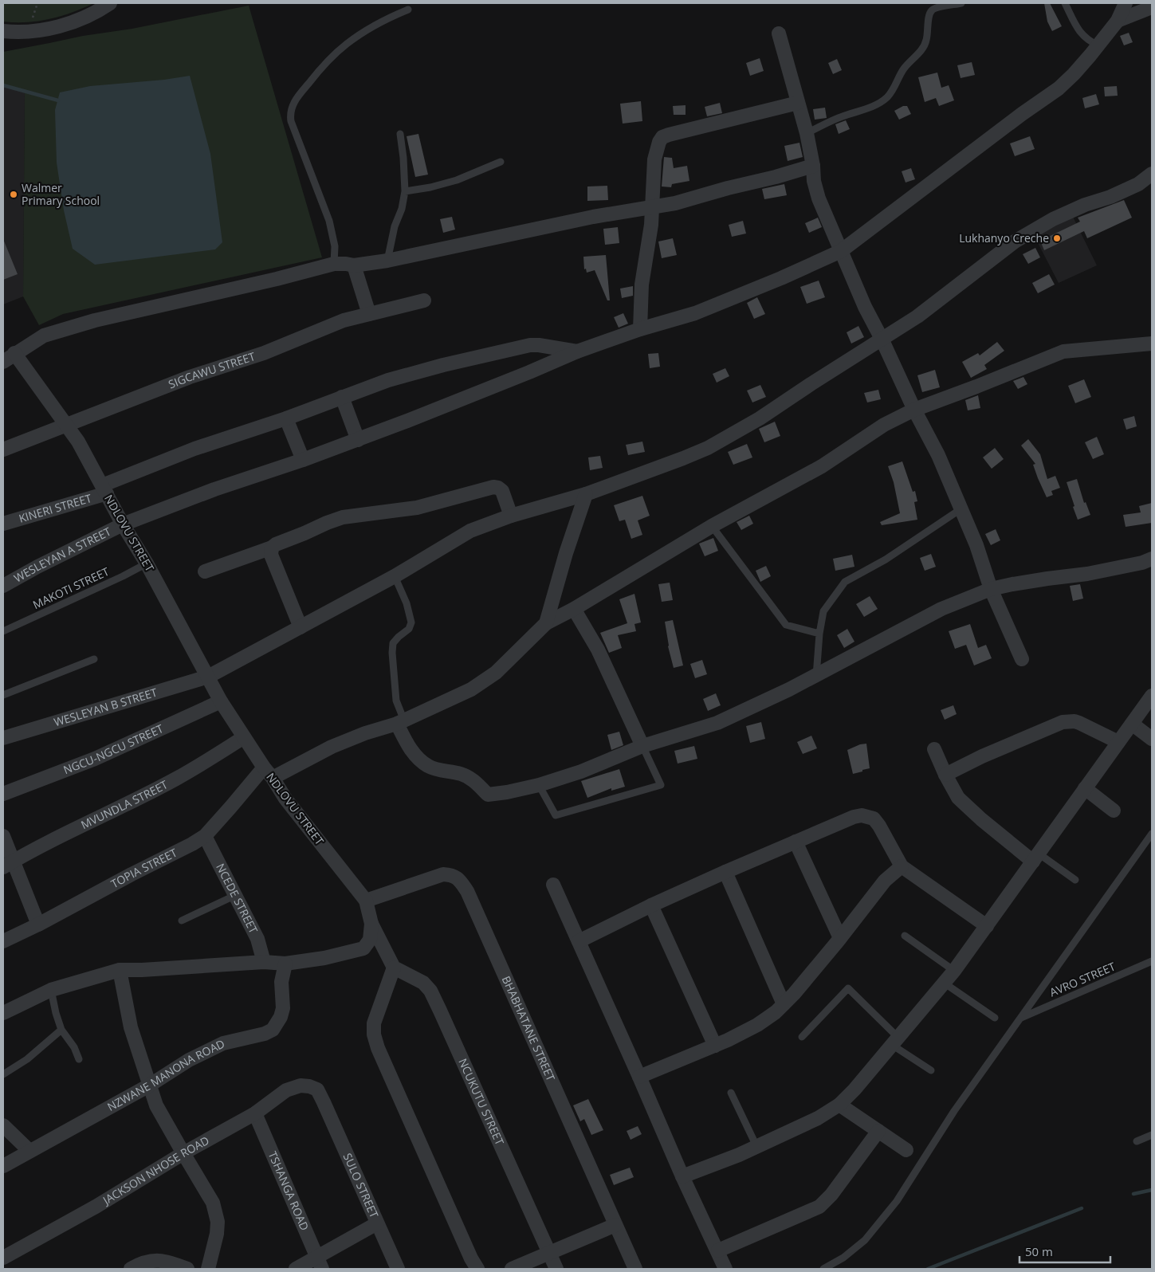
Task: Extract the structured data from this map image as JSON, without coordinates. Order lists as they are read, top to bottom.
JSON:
{
  "streets": {
    "street": [
      "SIGCAWU STREET",
      "KINERI STREET",
      "NDLOVU STREET",
      "WESLEYAN A STREET",
      "WESLEYAN B STREET",
      "NGCU-NGCU STREET",
      "MVUNDLA STREET",
      "TOPIA STREET",
      "NCEDE STREET",
      "BHABHATANE STREET",
      "NZWANE MANONA ROAD",
      "NCUKUTU STREET",
      "JACKSON NHOSE ROAD",
      "SULO STREET",
      "TSHANGA ROAD"
    ],
    "lane": ["MAKOTI STREET", "AVRO STREET"]
  },
  "crossings": [
    ["SIGCAWU STREET", "NDLOVU STREET"],
    ["KINERI STREET", "NDLOVU STREET"],
    ["KINERI STREET", "WESLEYAN A STREET"],
    ["NDLOVU STREET", "WESLEYAN A STREET"],
    ["NDLOVU STREET", "MAKOTI STREET"],
    ["NDLOVU STREET", "WESLEYAN B STREET"],
    ["NDLOVU STREET", "NGCU-NGCU STREET"],
    ["NDLOVU STREET", "MVUNDLA STREET"],
    ["NDLOVU STREET", "TOPIA STREET"],
    ["NDLOVU STREET", "NCEDE STREET"],
    ["NDLOVU STREET", "BHABHATANE STREET"],
    ["NDLOVU STREET", "NZWANE MANONA ROAD"],
    ["TOPIA STREET", "NCEDE STREET"],
    ["JACKSON NHOSE ROAD", "SULO STREET"],
    ["JACKSON NHOSE ROAD", "TSHANGA ROAD"]
  ],
  "places": ["Walmer Primary School", "Lukhanyo Creche"],
  "scale_bar": "50 m"
}
